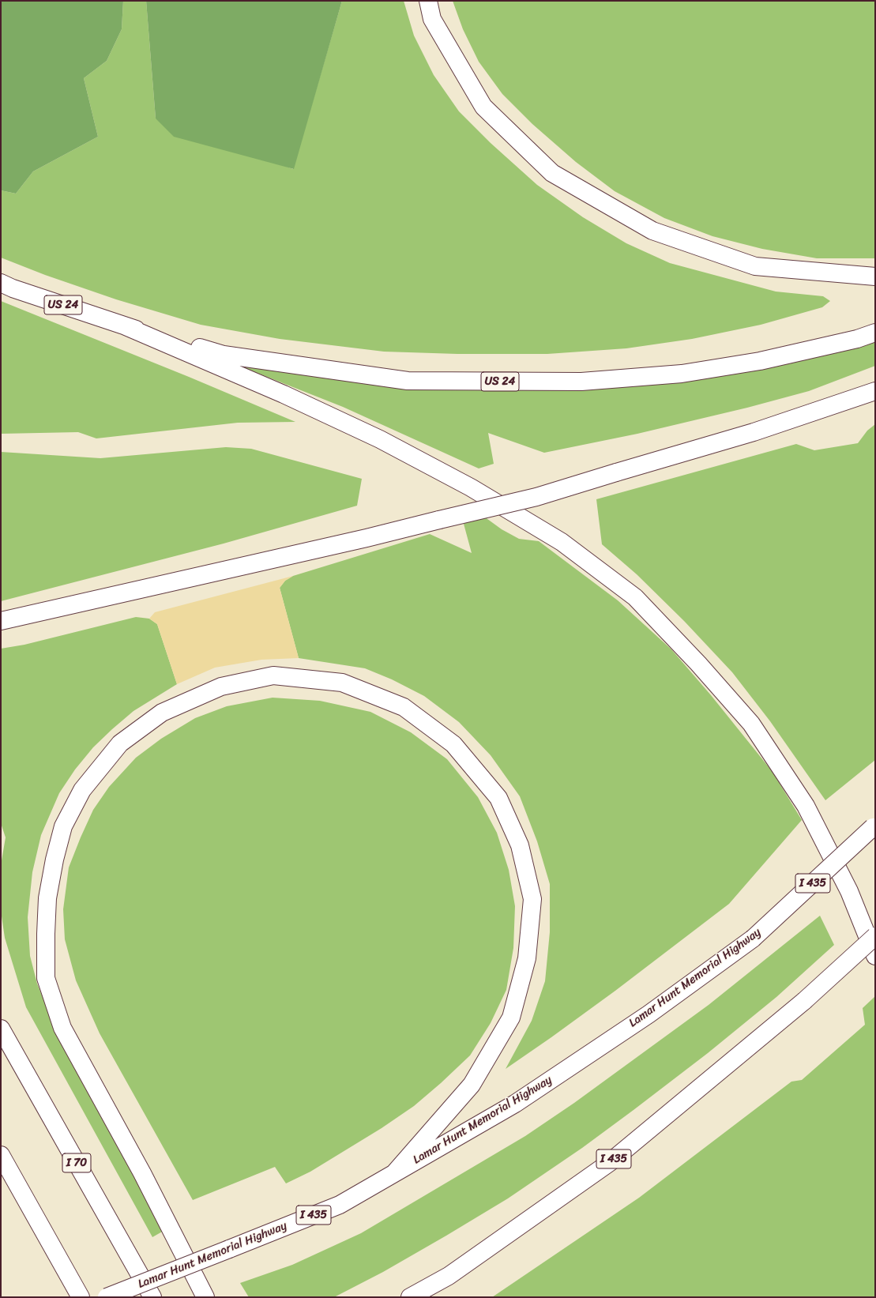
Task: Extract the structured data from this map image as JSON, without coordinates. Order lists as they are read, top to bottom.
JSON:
{
  "streets": {
    "highway": [
      "US 24",
      "I 435",
      "Lamar Hunt Memorial Highway",
      "I 70"
    ]
  }
}
